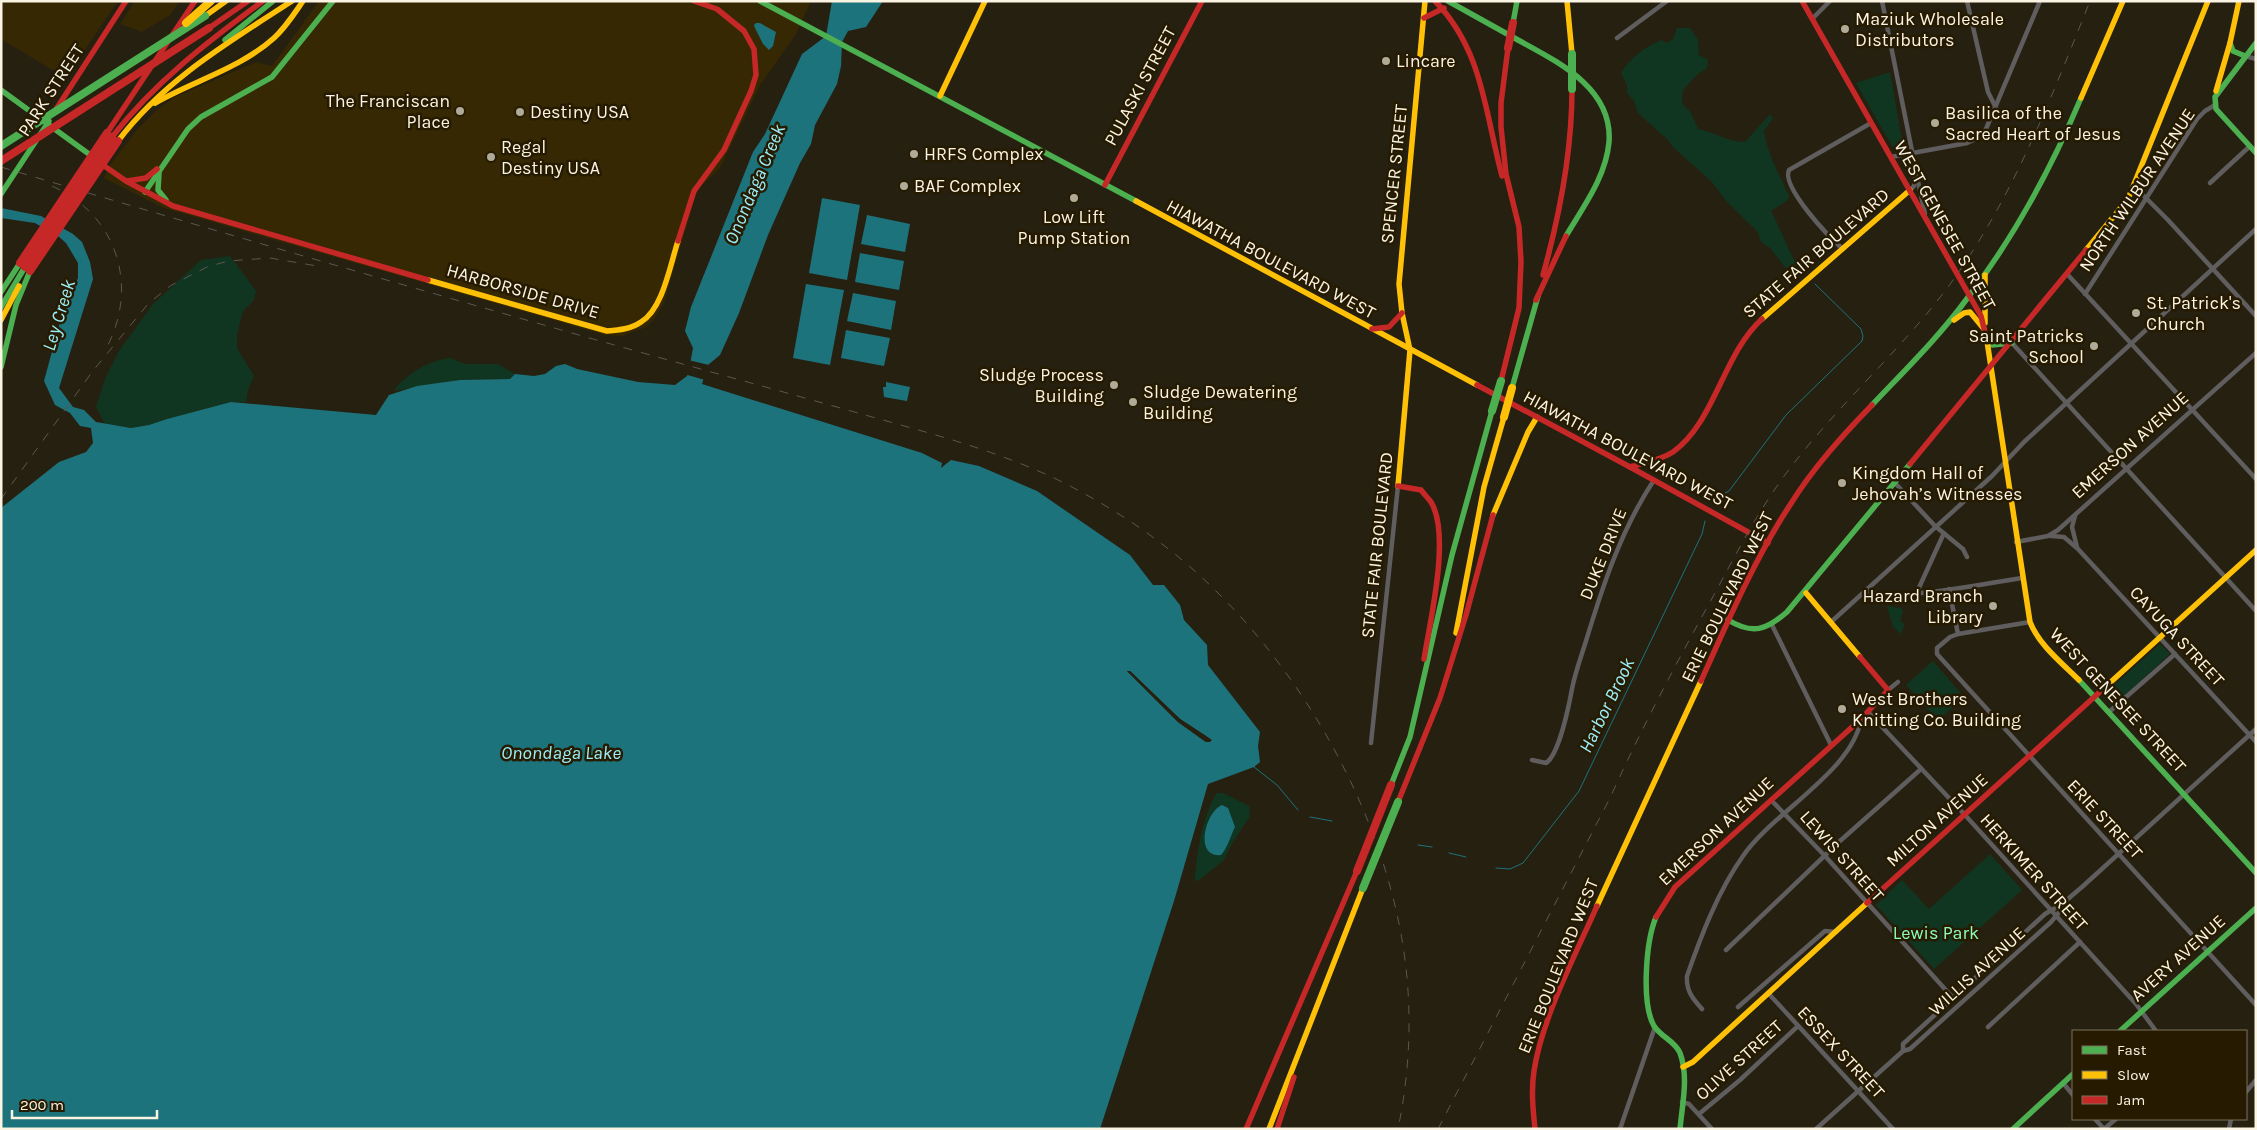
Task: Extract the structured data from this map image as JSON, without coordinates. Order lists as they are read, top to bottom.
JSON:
{
  "streets": {
    "main road": [
      "PULASKI STREET",
      "PARK STREET",
      "SPENCER STREET",
      "WEST GENESEE STREET",
      "STATE FAIR BOULEVARD",
      "HIAWATHA BOULEVARD WEST",
      "HARBORSIDE DRIVE",
      "EMERSON AVENUE",
      "ERIE BOULEVARD WEST",
      "MILTON AVENUE",
      "AVERY AVENUE"
    ],
    "street": [
      "NORTH WILBUR AVENUE",
      "DUKE DRIVE",
      "CAYUGA STREET",
      "ERIE STREET",
      "LEWIS STREET",
      "HERKIMER STREET",
      "WILLIS AVENUE",
      "ESSEX STREET",
      "OLIVE STREET"
    ]
  },
  "crossings": [
    ["PULASKI STREET", "HIAWATHA BOULEVARD WEST"],
    ["PARK STREET", "HARBORSIDE DRIVE"],
    ["SPENCER STREET", "STATE FAIR BOULEVARD"],
    ["SPENCER STREET", "HIAWATHA BOULEVARD WEST"],
    ["WEST GENESEE STREET", "STATE FAIR BOULEVARD"],
    ["WEST GENESEE STREET", "EMERSON AVENUE"],
    ["WEST GENESEE STREET", "ERIE BOULEVARD WEST"],
    ["WEST GENESEE STREET", "MILTON AVENUE"],
    ["WEST GENESEE STREET", "WILLIS AVENUE"],
    ["STATE FAIR BOULEVARD", "HIAWATHA BOULEVARD WEST"],
    ["HIAWATHA BOULEVARD WEST", "DUKE DRIVE"],
    ["HIAWATHA BOULEVARD WEST", "ERIE BOULEVARD WEST"],
    ["EMERSON AVENUE", "CAYUGA STREET"],
    ["EMERSON AVENUE", "LEWIS STREET"],
    ["EMERSON AVENUE", "HERKIMER STREET"],
    ["CAYUGA STREET", "MILTON AVENUE"],
    ["CAYUGA STREET", "WILLIS AVENUE"],
    ["ERIE STREET", "MILTON AVENUE"],
    ["ERIE STREET", "AVERY AVENUE"],
    ["ERIE STREET", "WILLIS AVENUE"],
    ["MILTON AVENUE", "LEWIS STREET"],
    ["MILTON AVENUE", "HERKIMER STREET"],
    ["MILTON AVENUE", "ESSEX STREET"],
    ["LEWIS STREET", "WILLIS AVENUE"],
    ["HERKIMER STREET", "AVERY AVENUE"],
    ["HERKIMER STREET", "WILLIS AVENUE"],
    ["WILLIS AVENUE", "ESSEX STREET"],
    ["ESSEX STREET", "OLIVE STREET"]
  ],
  "water": [
    "Onondaga Creek",
    "Ley Creek",
    "Harbor Brook",
    "Onondaga Lake"
  ],
  "parks": ["Lewis Park"],
  "places": [
    "Maziuk Wholesale Distributors",
    "Lincare",
    "The Franciscan Place",
    "Destiny USA",
    "Basilica of the Sacred Heart of Jesus",
    "HRFS Complex",
    "Regal Destiny USA",
    "BAF Complex",
    "Low Lift Pump Station",
    "St. Patrick's Church",
    "Saint Patricks School",
    "Sludge Process Building",
    "Sludge Dewatering Building",
    "Kingdom Hall of Jehovah’s Witnesses",
    "Hazard Branch Library",
    "West Brothers Knitting Co. Building"
  ],
  "legend": ["Fast", "Slow", "Jam"],
  "scale_bar": "200 m"
}
